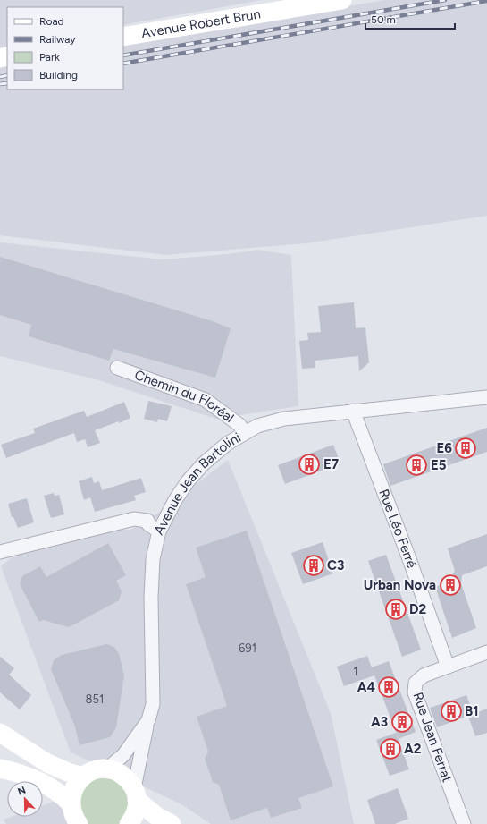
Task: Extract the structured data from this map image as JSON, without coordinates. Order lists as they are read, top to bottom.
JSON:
{
  "streets": {
    "street": [
      "Avenue Robert Brun",
      "Chemin du Floréal",
      "Avenue Jean Bartolini",
      "Rue Léo Ferré",
      "Rue Jean Ferrat"
    ]
  },
  "crossings": [
    ["Chemin du Floréal", "Avenue Jean Bartolini"],
    ["Avenue Jean Bartolini", "Rue Léo Ferré"],
    ["Rue Léo Ferré", "Rue Jean Ferrat"]
  ],
  "places": {
    "building": [
      "E6",
      "E7",
      "E5",
      "C3",
      "Urban Nova",
      "D2",
      "A4",
      "B1",
      "A3",
      "A2"
    ]
  },
  "house_numbers": ["691", "1", "851"],
  "legend": [
    "Road",
    "Railway",
    "Park",
    "Building"
  ],
  "scale_bar": "50 m",
  "north": "top"
}
